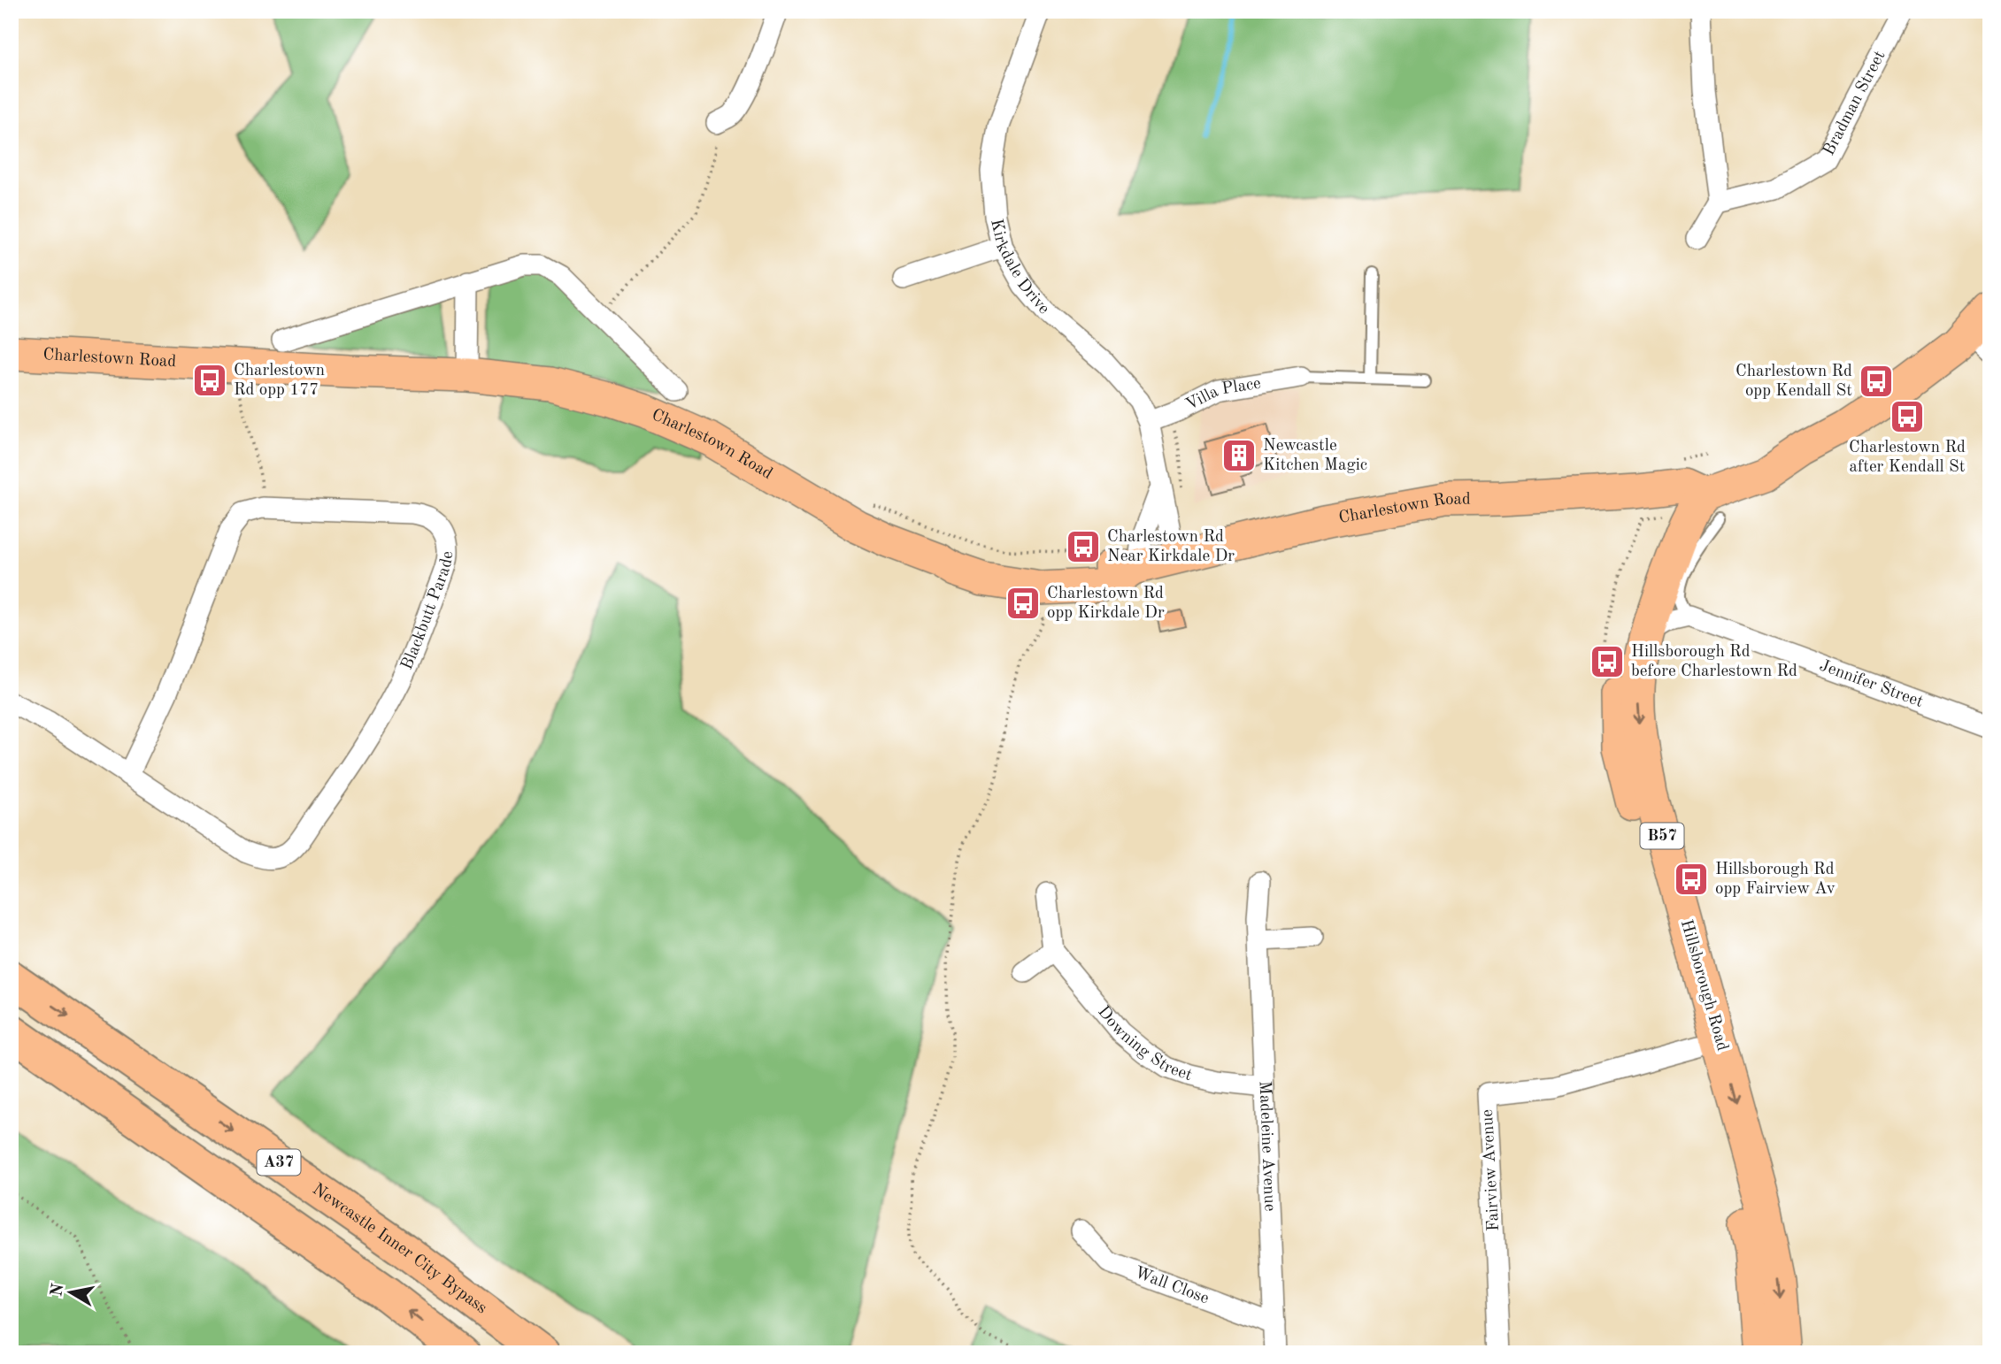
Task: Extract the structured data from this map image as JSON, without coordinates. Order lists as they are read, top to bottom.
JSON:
{
  "streets": {
    "highway": ["A37", "Newcastle Inner City Bypass"],
    "main road": ["Charlestown Road", "B57", "Hillsborough Road"],
    "street": [
      "Bradman Street",
      "Kirkdale Drive",
      "Villa Place",
      "Blackbutt Parade",
      "Jennifer Street",
      "Downing Street",
      "Madeleine Avenue",
      "Fairview Avenue",
      "Wall Close"
    ]
  },
  "crossings": [
    ["Kirkdale Drive", "Charlestown Road"],
    ["Kirkdale Drive", "Villa Place"],
    ["Charlestown Road", "B57"],
    ["Charlestown Road", "Hillsborough Road"],
    ["B57", "Hillsborough Road"],
    ["B57", "Fairview Avenue"],
    ["Downing Street", "Madeleine Avenue"],
    ["Madeleine Avenue", "Wall Close"]
  ],
  "places": {
    "bus stop": [
      "Charlestown Rd opp 177",
      "Charlestown Rd opp Kendall St",
      "Charlestown Rd after Kendall St",
      "Charlestown Rd Near Kirkdale Dr",
      "Charlestown Rd opp Kirkdale Dr",
      "Hillsborough Rd before Charlestown Rd",
      "Hillsborough Rd opp Fairview Av"
    ],
    "building": ["Newcastle Kitchen Magic"]
  },
  "north": "left"
}
